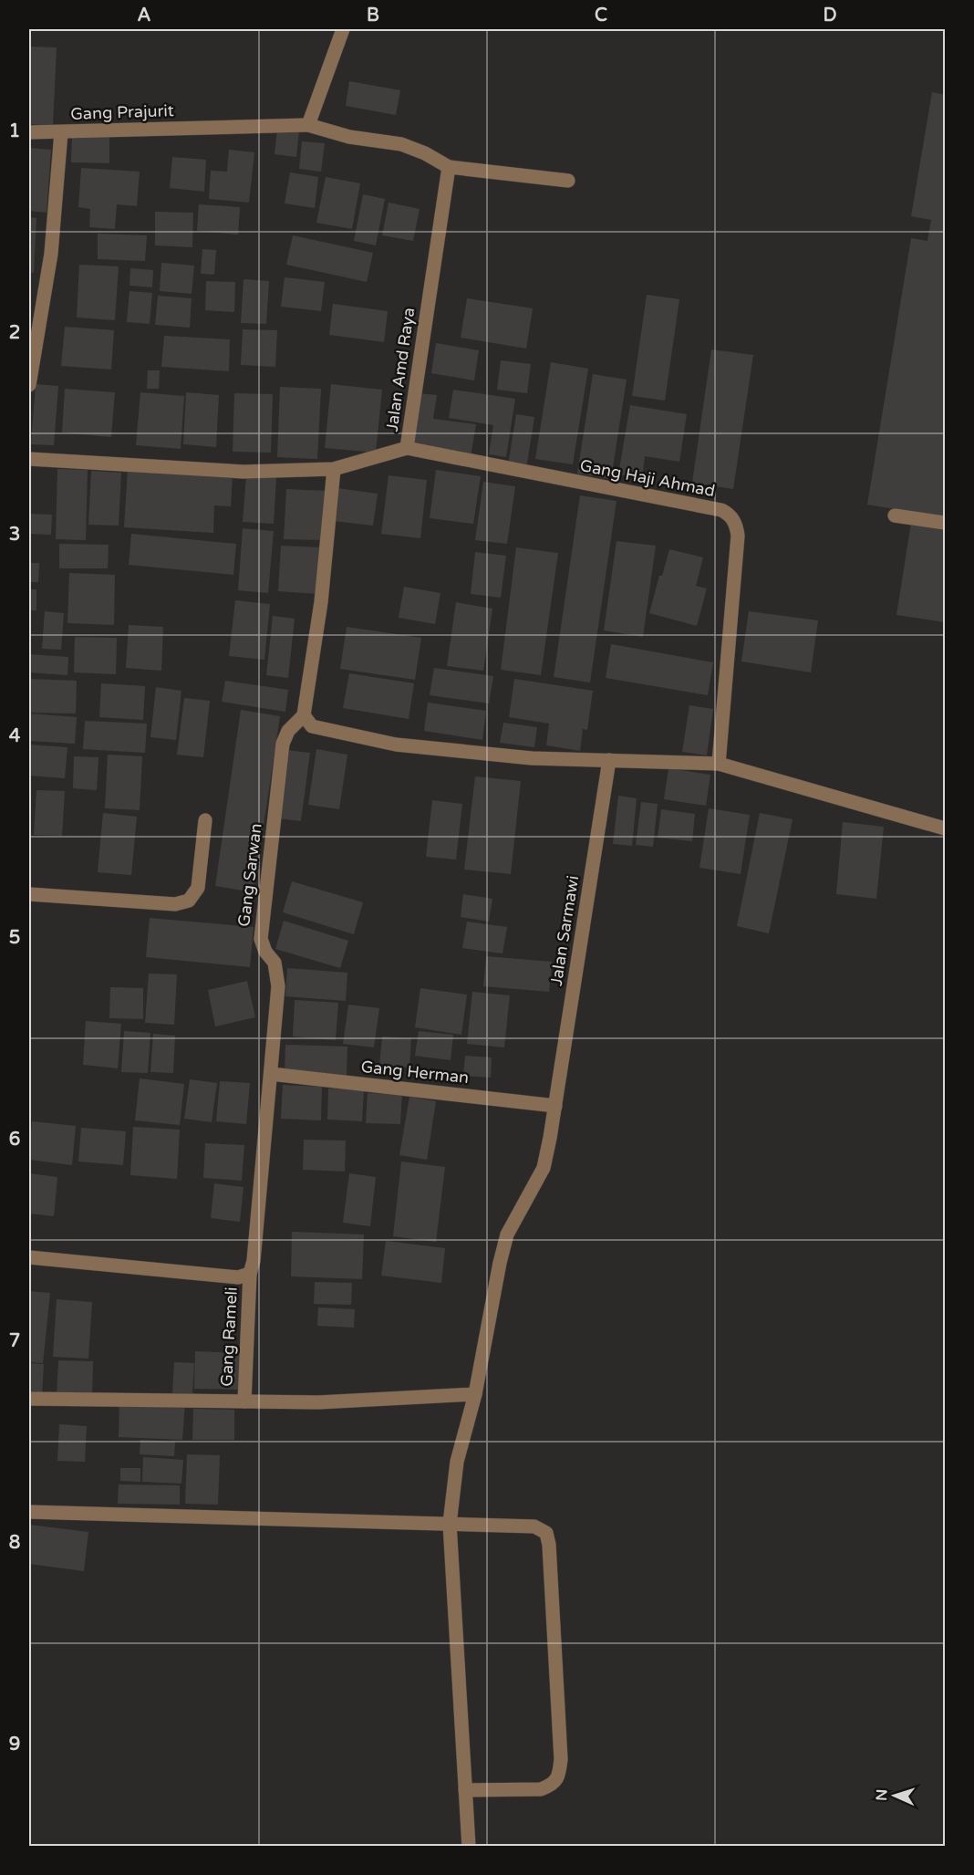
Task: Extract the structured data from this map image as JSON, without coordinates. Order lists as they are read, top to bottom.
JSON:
{
  "streets": {
    "street": [
      "Gang Prajurit",
      "Jalan Amd Raya",
      "Gang Haji Ahmad",
      "Gang Sarwan",
      "Jalan Sarmawi",
      "Gang Herman",
      "Gang Rameli"
    ]
  },
  "crossings": [
    ["Jalan Amd Raya", "Gang Haji Ahmad"],
    ["Gang Sarwan", "Gang Herman"],
    ["Gang Sarwan", "Gang Rameli"],
    ["Jalan Sarmawi", "Gang Herman"]
  ],
  "north": "left",
  "grid": {
    "columns": [
      "A",
      "B",
      "C",
      "D"
    ],
    "rows": [
      "1",
      "2",
      "3",
      "4",
      "5",
      "6",
      "7",
      "8",
      "9"
    ]
  }
}
